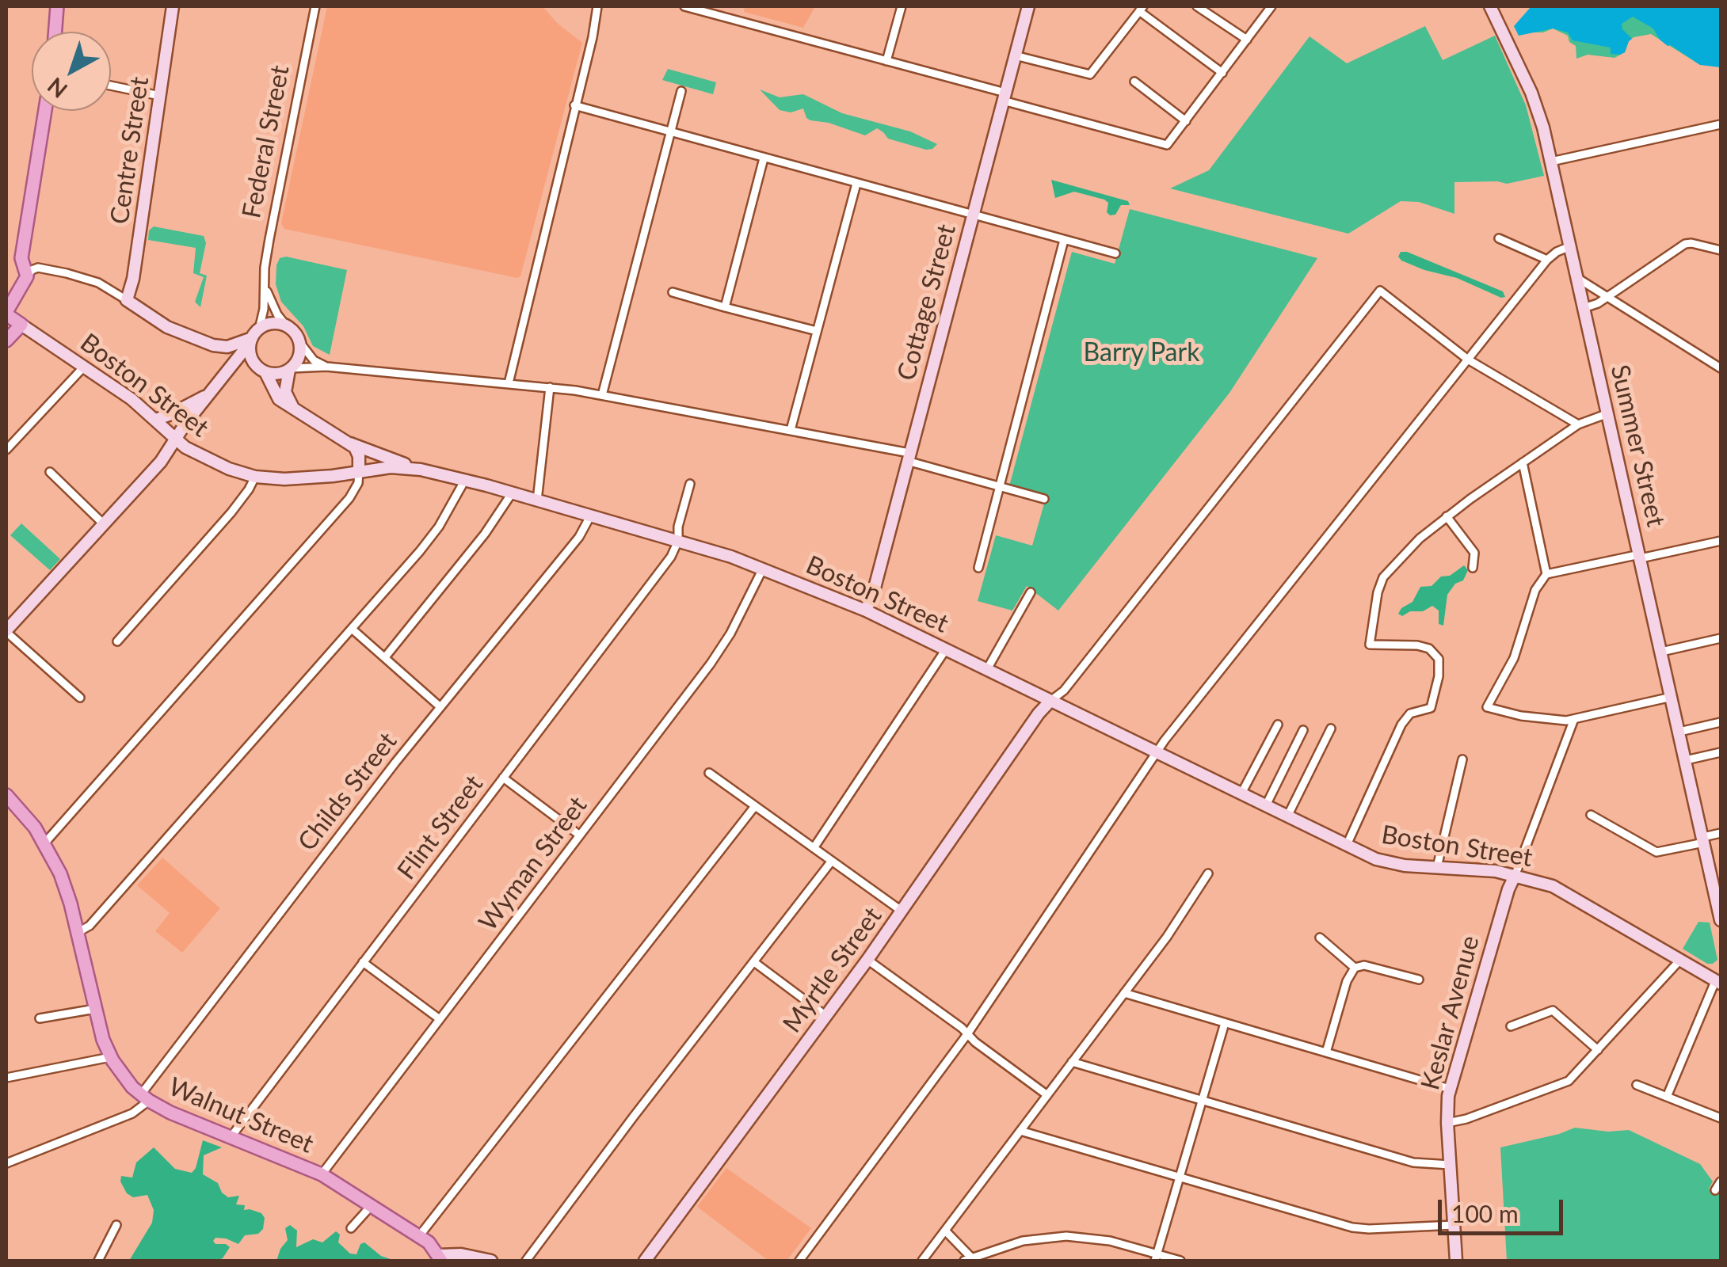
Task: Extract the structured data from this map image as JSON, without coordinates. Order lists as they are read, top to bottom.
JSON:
{
  "streets": {
    "main road": [
      "Federal Street",
      "Centre Street",
      "Cottage Street",
      "Boston Street",
      "Summer Street",
      "Myrtle Street",
      "Keslar Avenue",
      "Walnut Street"
    ],
    "street": ["Childs Street", "Flint Street", "Wyman Street"]
  },
  "crossings": [
    ["Federal Street", "Boston Street"],
    ["Cottage Street", "Boston Street"],
    ["Boston Street", "Childs Street"],
    ["Boston Street", "Flint Street"],
    ["Boston Street", "Wyman Street"],
    ["Boston Street", "Myrtle Street"],
    ["Boston Street", "Keslar Avenue"],
    ["Childs Street", "Walnut Street"],
    ["Flint Street", "Walnut Street"],
    ["Wyman Street", "Walnut Street"]
  ],
  "parks": ["Barry Park"],
  "scale_bar": "100 m",
  "north": "bottom left"
}
